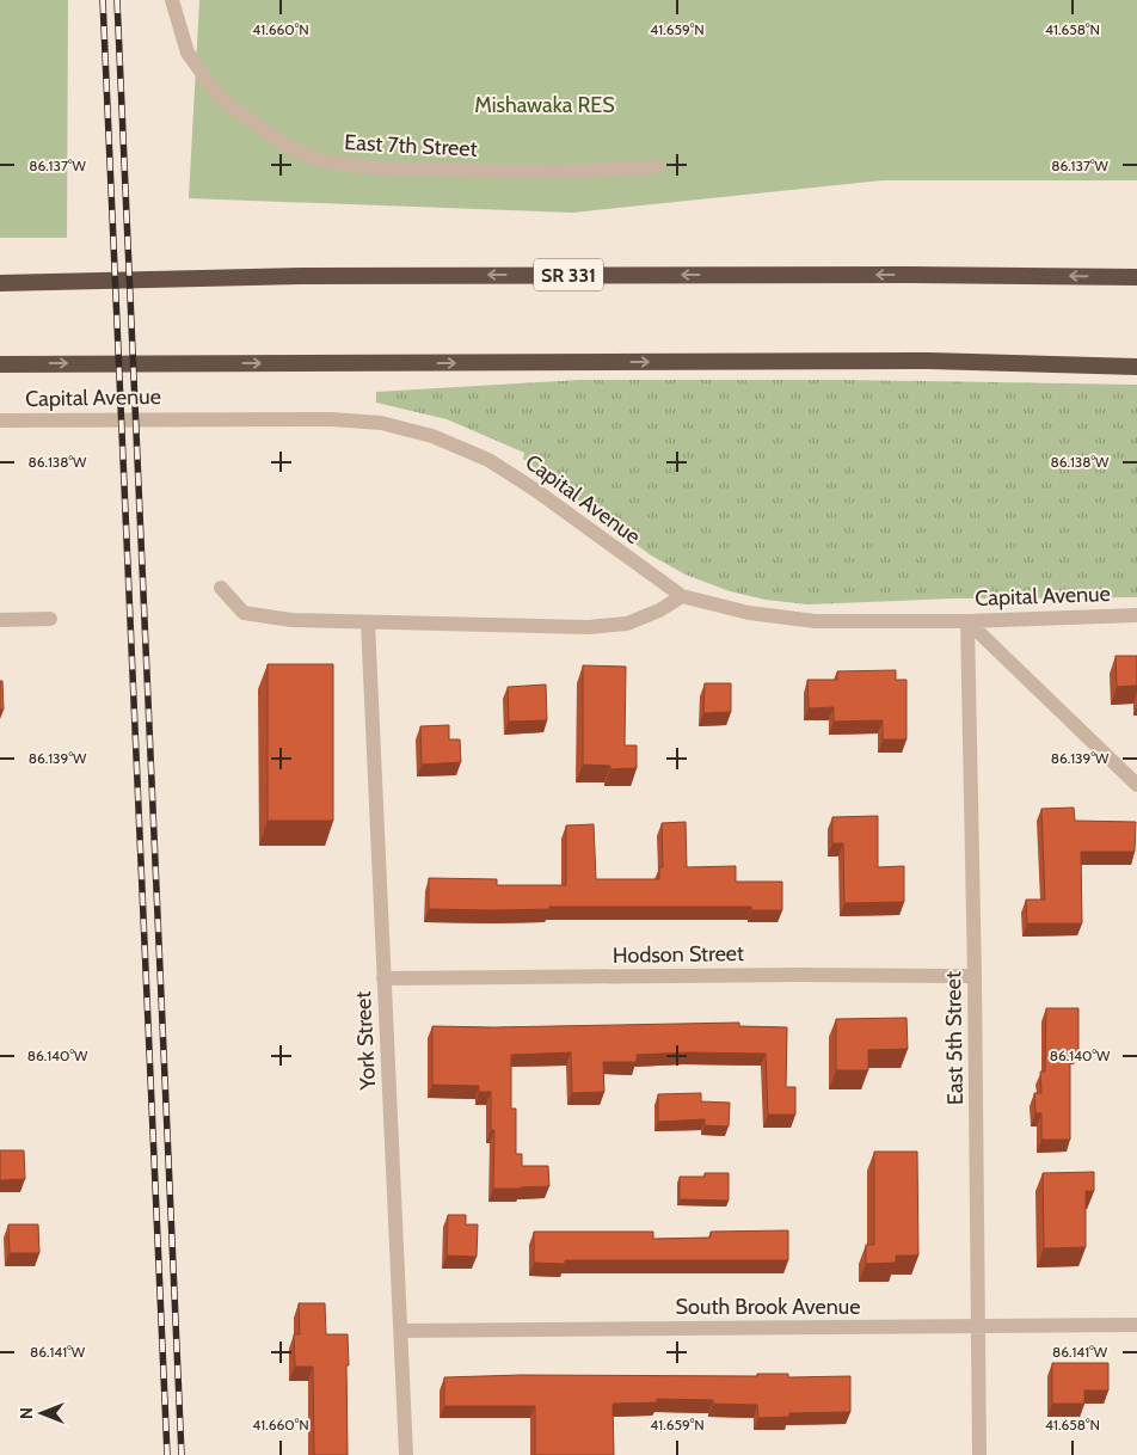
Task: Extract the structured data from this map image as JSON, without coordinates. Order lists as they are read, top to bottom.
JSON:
{
  "streets": {
    "highway": ["SR 331", "Capital Avenue"],
    "street": [
      "East 7th Street",
      "Hodson Street",
      "East 5th Street",
      "York Street",
      "South Brook Avenue"
    ]
  },
  "crossings": [
    ["Capital Avenue", "East 5th Street"],
    ["Hodson Street", "East 5th Street"],
    ["Hodson Street", "York Street"],
    ["East 5th Street", "South Brook Avenue"],
    ["York Street", "South Brook Avenue"]
  ],
  "parks": ["Mishawaka RES"],
  "north": "left",
  "coordinates": [
    "41.660°N",
    "41.659°N",
    "41.658°N",
    "86.137°W",
    "86.138°W",
    "86.139°W",
    "86.140°W",
    "86.141°W"
  ]
}
